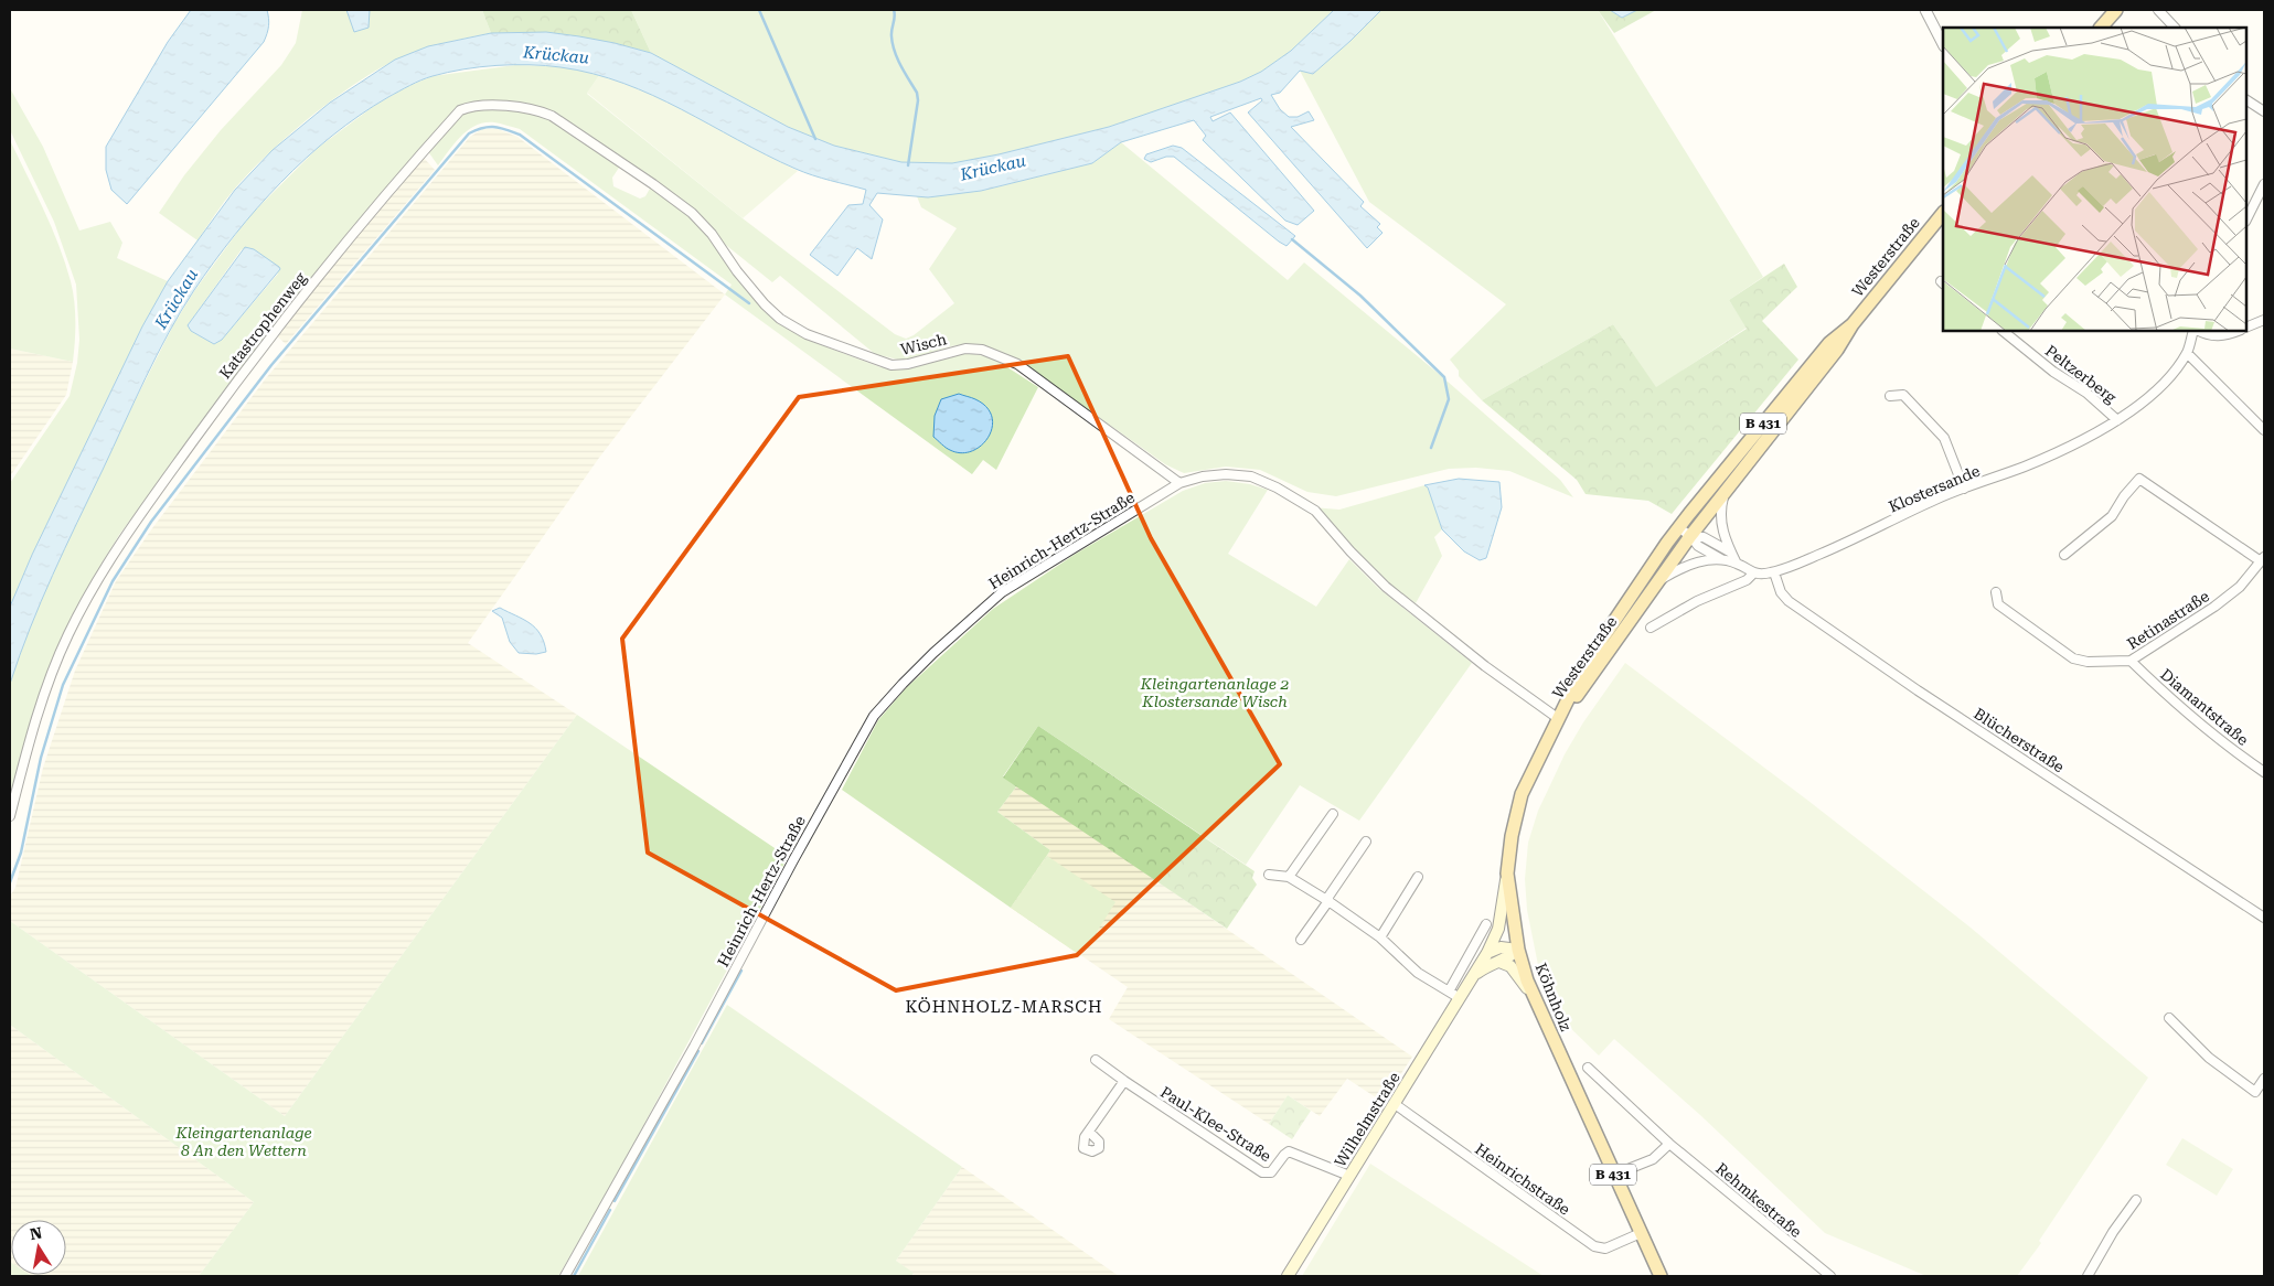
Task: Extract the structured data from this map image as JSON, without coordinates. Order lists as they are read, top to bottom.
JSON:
{
  "streets": {
    "main road": [
      "Westerstraße",
      "B 431",
      "Köhnholz",
      "Wilhelmstraße"
    ],
    "street": [
      "Katastrophenweg",
      "Wisch",
      "Peltzerberg",
      "Klostersande",
      "Heinrich-Hertz-Straße",
      "Retinastraße",
      "Diamantstraße",
      "Blücherstraße",
      "Paul-Klee-Straße",
      "Heinrichstraße",
      "Rehmkestraße"
    ]
  },
  "crossings": [
    ["Westerstraße", "Heinrich-Hertz-Straße"],
    ["Westerstraße", "Köhnholz"],
    ["Katastrophenweg", "Wisch"],
    ["Wisch", "Heinrich-Hertz-Straße"],
    ["Peltzerberg", "Klostersande"],
    ["Klostersande", "Blücherstraße"],
    ["Heinrich-Hertz-Straße", "Köhnholz"],
    ["Retinastraße", "Diamantstraße"],
    ["Köhnholz", "Wilhelmstraße"],
    ["Köhnholz", "Heinrichstraße"],
    ["Wilhelmstraße", "Paul-Klee-Straße"],
    ["Wilhelmstraße", "Heinrichstraße"]
  ],
  "districts": ["KÖHNHOLZ-MARSCH"],
  "water": ["Krückau"],
  "parks": ["Kleingartenanlage 2 Klostersande Wisch", "Kleingartenanlage 8 An den Wettern"],
  "north": "top"
}
